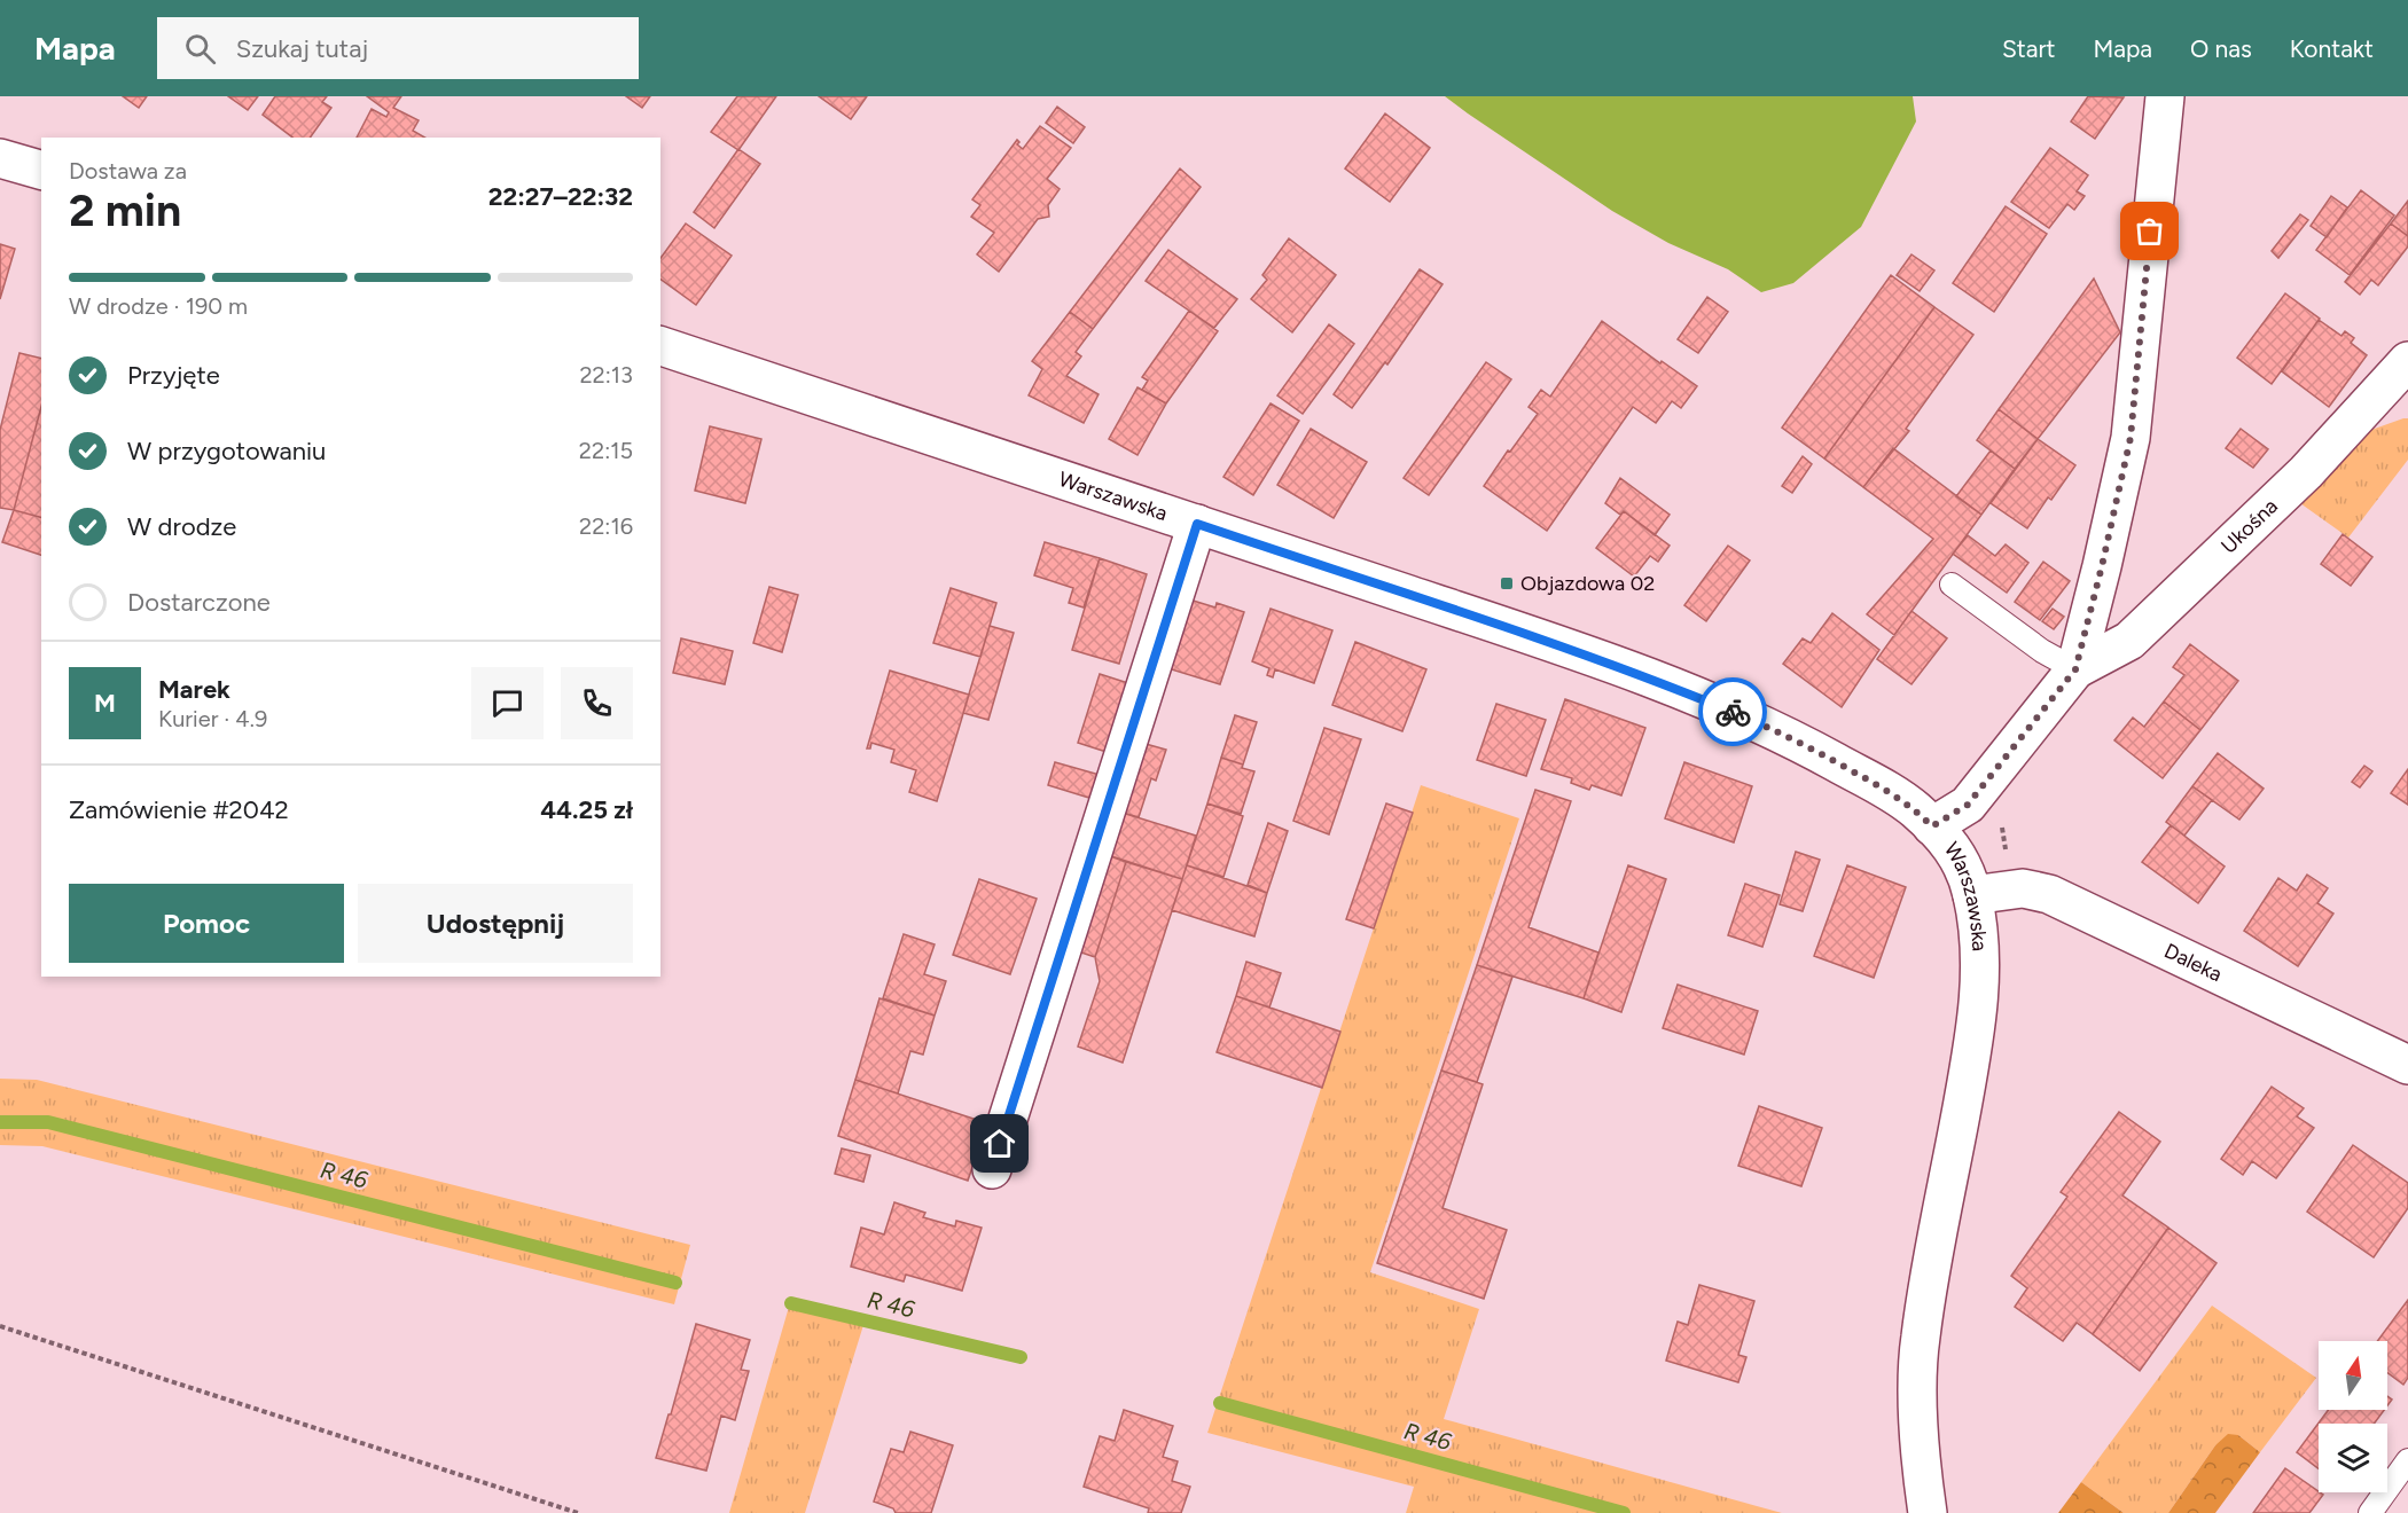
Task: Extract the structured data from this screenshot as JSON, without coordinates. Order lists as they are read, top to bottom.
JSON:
{
  "streets": {
    "street": ["Warszawska", "Ukośna", "Daleka"]
  },
  "crossings": [
    ["Warszawska", "Daleka"]
  ],
  "water": ["R 46"],
  "places": {
    "transit": ["Objazdowa 02"]
  },
  "north": "top",
  "page": {
    "header": "Mapa",
    "search": "Szukaj tutaj",
    "nav": [
      "Start",
      "Mapa",
      "O nas",
      "Kontakt"
    ],
    "heading": ["2 min", "Dostawa za", "22:27–22:32"],
    "panel": [
      "Marek",
      "Kurier · 4.9",
      "Zamówienie #2042",
      "44.25 zł"
    ],
    "bar": "W drodze · 190 m",
    "list": [
      ["Przyjęte", "22:13"],
      ["W przygotowaniu", "22:15"],
      ["W drodze", "22:16"],
      "Dostarczone"
    ],
    "round": "M",
    "buttons": ["Pomoc", "Udostępnij"]
  }
}
